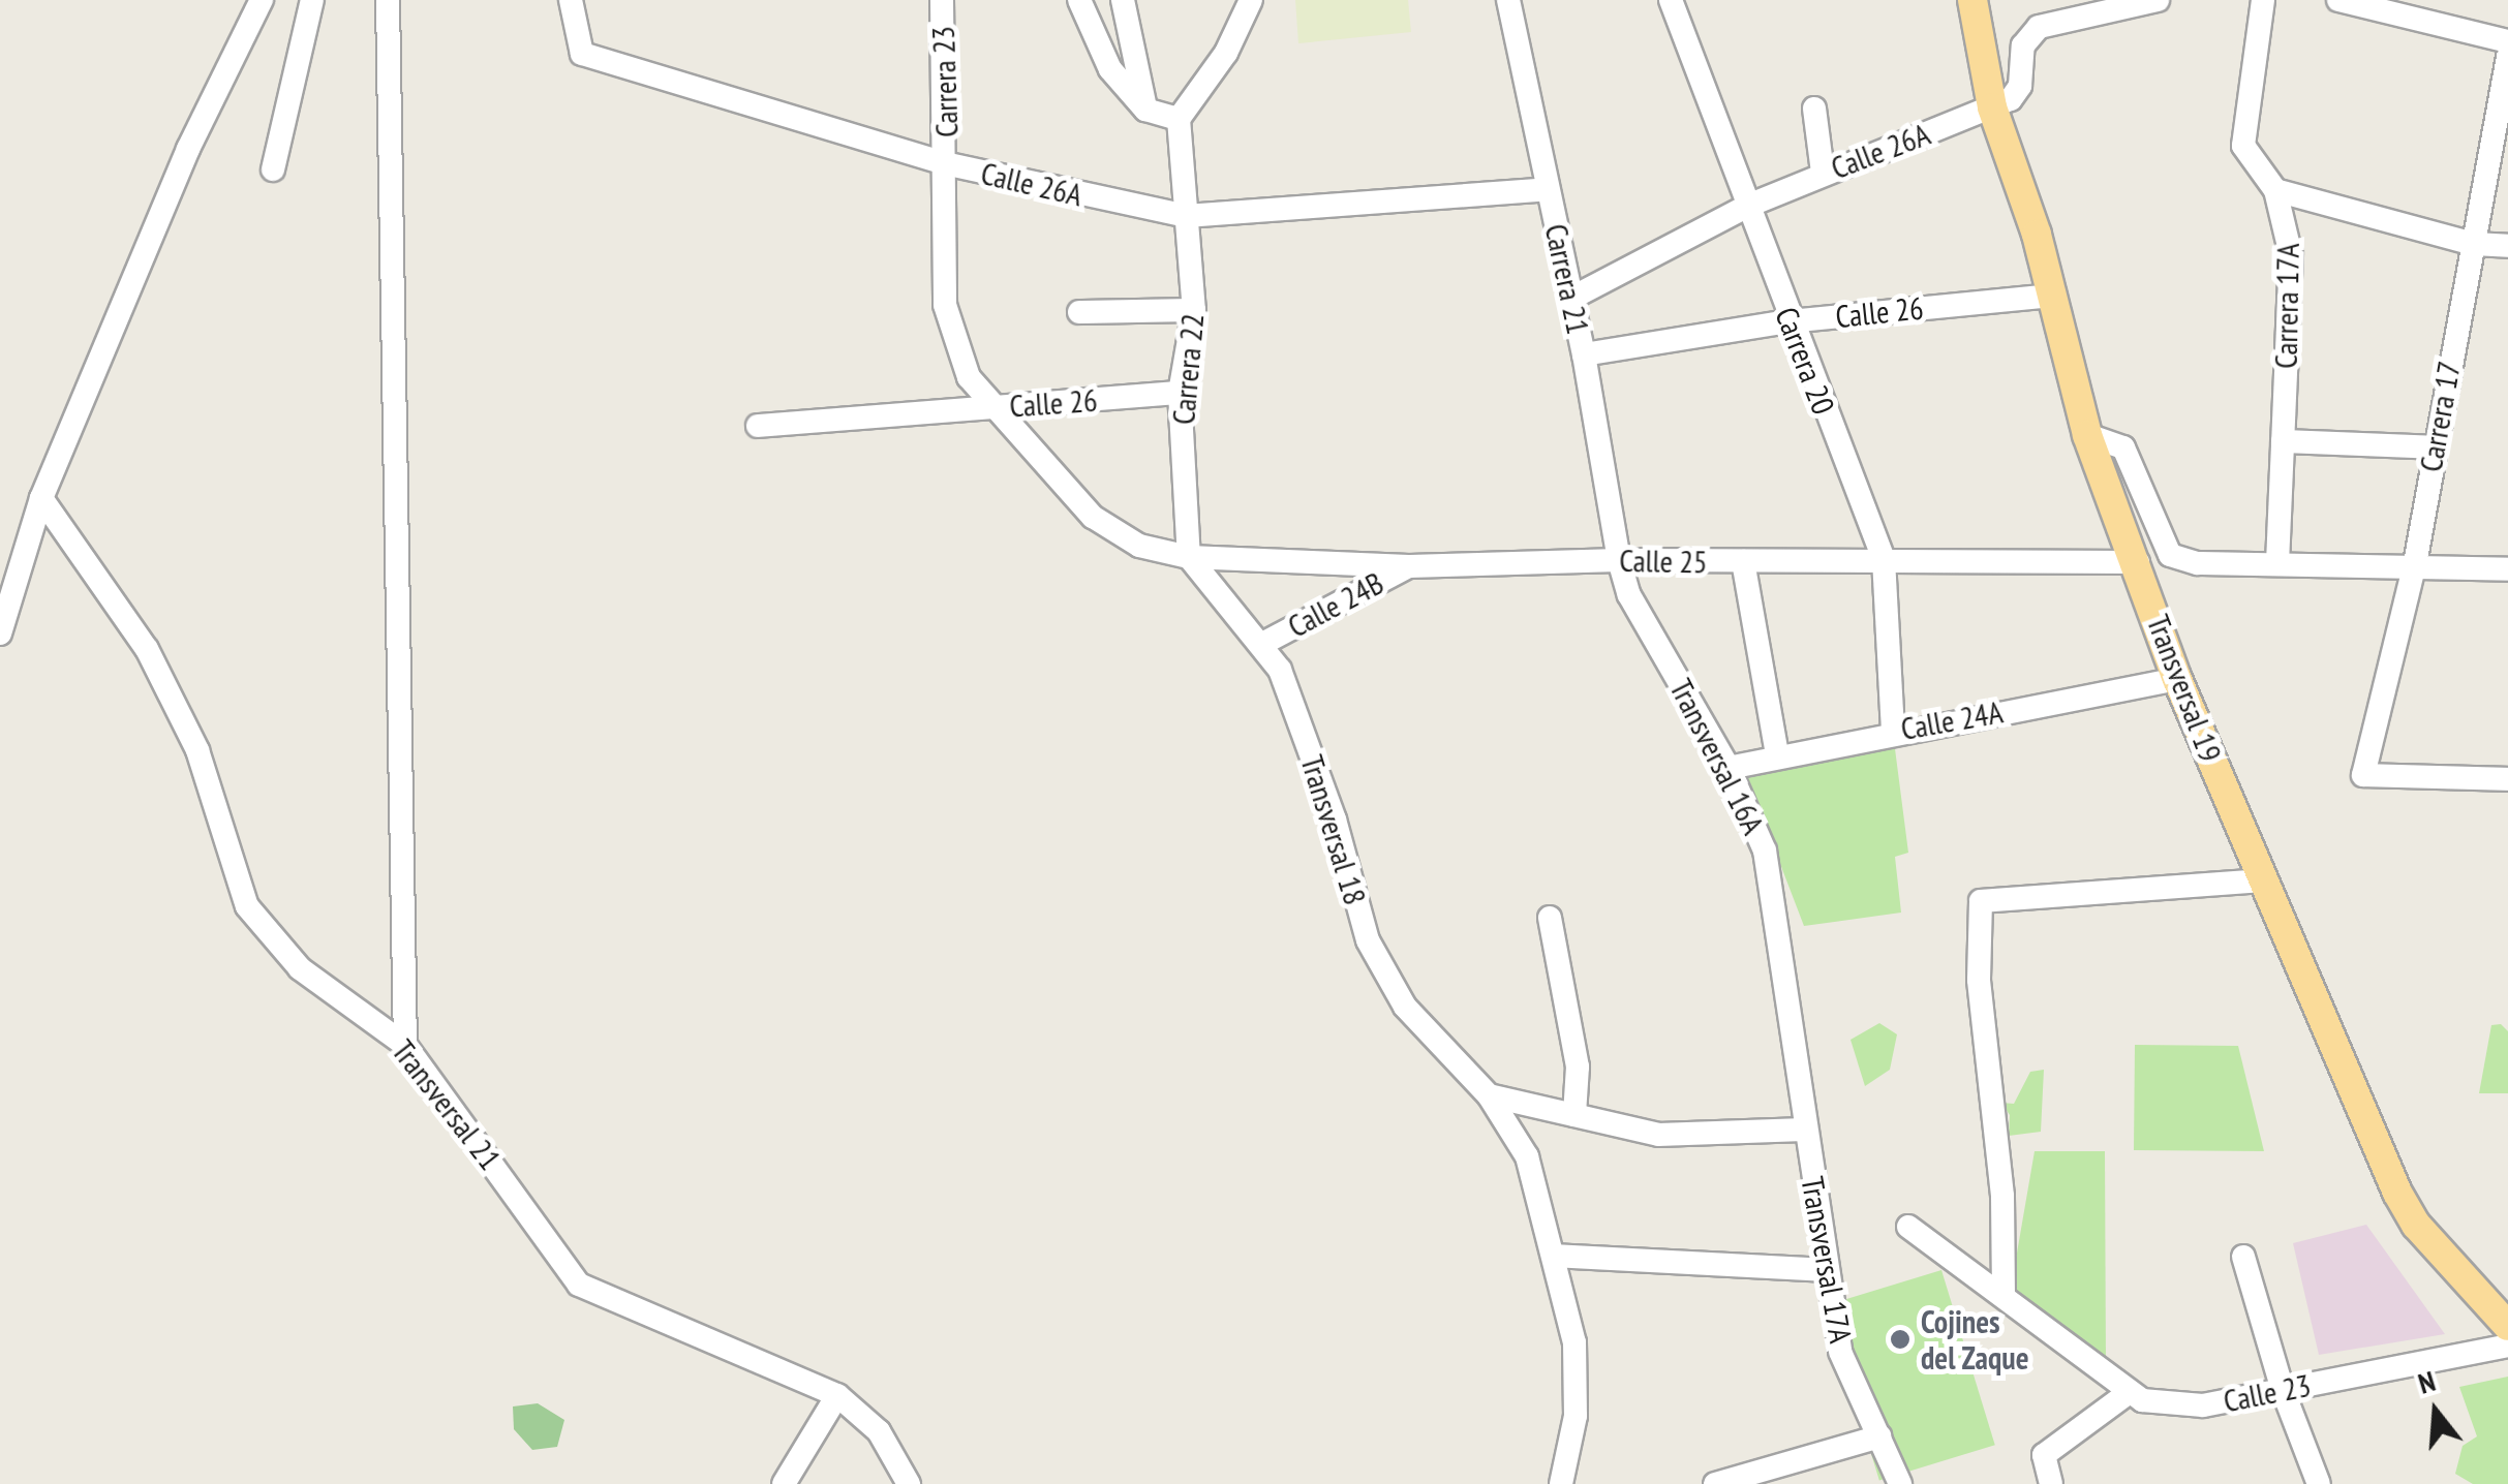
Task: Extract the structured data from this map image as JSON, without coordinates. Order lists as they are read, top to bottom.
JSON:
{
  "streets": {
    "main road": ["Transversal 19"],
    "street": [
      "Carrera 23",
      "Calle 26A",
      "Carrera 21",
      "Carrera 17A",
      "Calle 26",
      "Carrera 20",
      "Carrera 22",
      "Carrera 17",
      "Calle 25",
      "Calle 24B",
      "Calle 24A",
      "Transversal 16A",
      "Transversal 18",
      "Transversal 21",
      "Transversal 17A",
      "Calle 23"
    ]
  },
  "crossings": [
    ["Carrera 23", "Calle 26A"],
    ["Carrera 23", "Calle 26"],
    ["Carrera 23", "Calle 25"],
    ["Calle 26A", "Carrera 21"],
    ["Calle 26A", "Carrera 20"],
    ["Calle 26A", "Carrera 22"],
    ["Calle 26A", "Transversal 19"],
    ["Carrera 21", "Calle 26"],
    ["Carrera 21", "Calle 25"],
    ["Carrera 21", "Transversal 16A"],
    ["Calle 26", "Carrera 20"],
    ["Calle 26", "Carrera 22"],
    ["Calle 26", "Calle 25"],
    ["Calle 26", "Transversal 19"],
    ["Carrera 20", "Calle 25"],
    ["Carrera 20", "Calle 24A"],
    ["Carrera 22", "Calle 25"],
    ["Carrera 22", "Transversal 18"],
    ["Calle 25", "Calle 24B"],
    ["Calle 25", "Transversal 19"],
    ["Calle 25", "Transversal 16A"],
    ["Calle 25", "Transversal 18"],
    ["Calle 24B", "Transversal 18"],
    ["Transversal 19", "Calle 24A"],
    ["Calle 24A", "Transversal 16A"],
    ["Transversal 16A", "Transversal 17A"]
  ],
  "places": ["Cojines del Zaque"],
  "north": "top"
}
